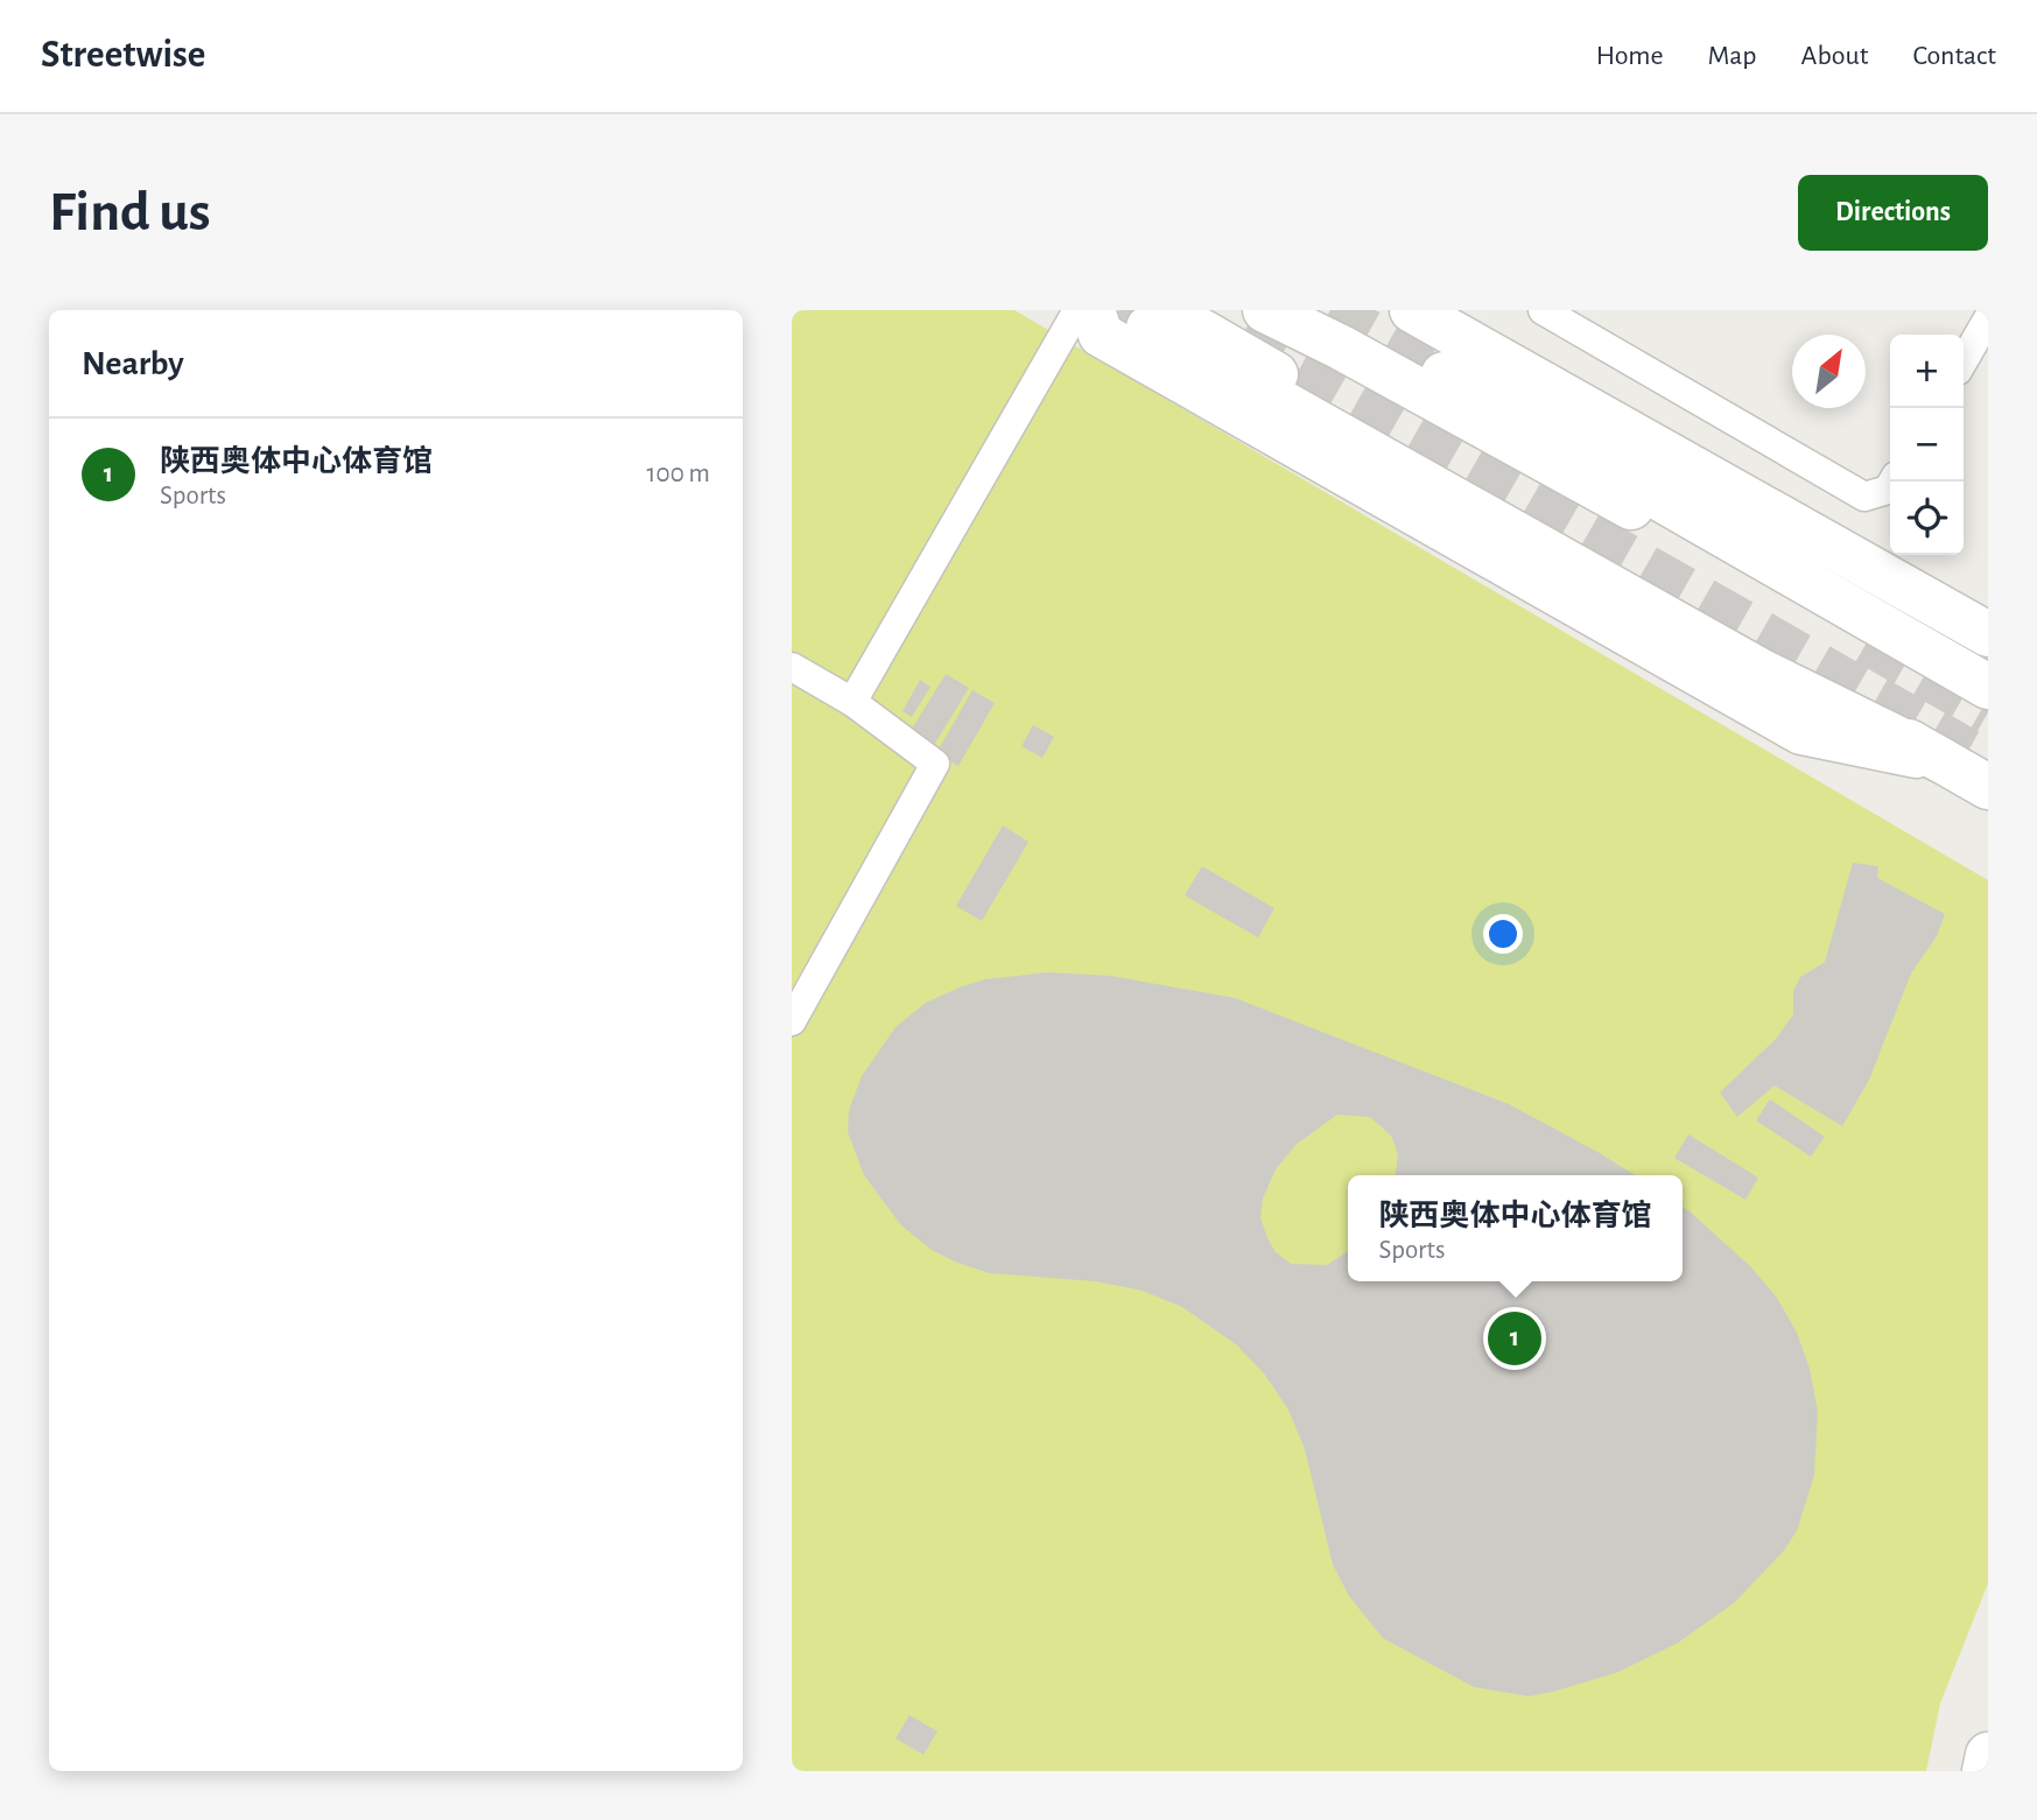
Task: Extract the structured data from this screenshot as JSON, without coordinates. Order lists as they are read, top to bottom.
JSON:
{
  "north": "top right",
  "page": {
    "header": "Streetwise",
    "nav": [
      "Home",
      "Map",
      "About",
      "Contact"
    ],
    "buttons": "Directions",
    "title": "Find us",
    "heading": "Nearby",
    "map_buttons": ["+", "−"],
    "list": [
      {
        "mark": "1",
        "name": "陕西奥体中心体育馆",
        "note": "Sports",
        "value": "100 m"
      }
    ],
    "popup": ["陕西奥体中心体育馆", "Sports"],
    "pins": "1"
  }
}
